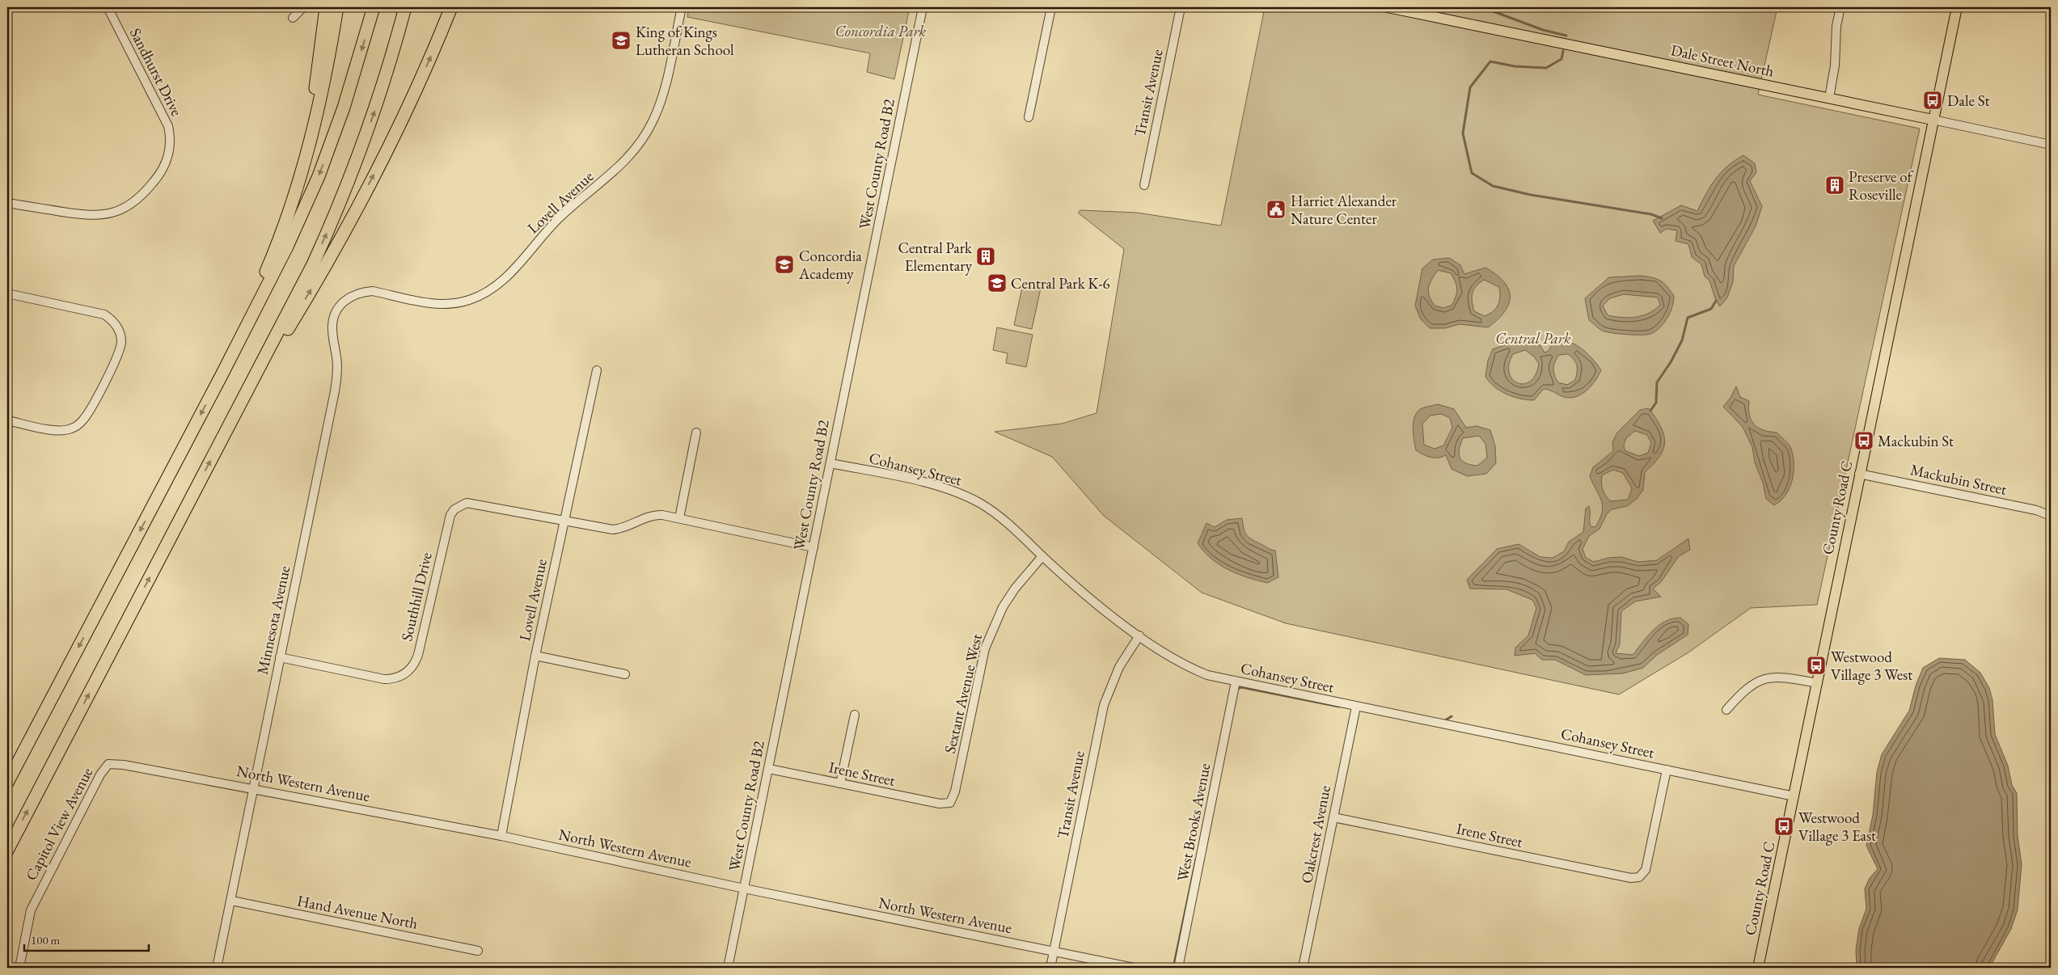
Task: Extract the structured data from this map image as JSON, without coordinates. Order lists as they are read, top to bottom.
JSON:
{
  "streets": {
    "main road": ["Dale Street North", "County Road C"],
    "street": [
      "Sandhurst Drive",
      "Transit Avenue",
      "West County Road B2",
      "Lovell Avenue",
      "Cohansey Street",
      "Mackubin Street",
      "Southhill Drive",
      "Minnesota Avenue",
      "Sextant Avenue West",
      "Irene Street",
      "North Western Avenue",
      "West Brooks Avenue",
      "Capitol View Avenue",
      "Oakcrest Avenue",
      "Hand Avenue North"
    ]
  },
  "crossings": [
    ["Dale Street North", "County Road C"],
    ["Transit Avenue", "Cohansey Street"],
    ["Transit Avenue", "North Western Avenue"],
    ["West County Road B2", "Cohansey Street"],
    ["West County Road B2", "Irene Street"],
    ["West County Road B2", "North Western Avenue"],
    ["Lovell Avenue", "Southhill Drive"],
    ["Lovell Avenue", "Minnesota Avenue"],
    ["Lovell Avenue", "North Western Avenue"],
    ["Cohansey Street", "County Road C"],
    ["Cohansey Street", "Sextant Avenue West"],
    ["Cohansey Street", "Irene Street"],
    ["Cohansey Street", "West Brooks Avenue"],
    ["Cohansey Street", "Oakcrest Avenue"],
    ["Mackubin Street", "County Road C"],
    ["Southhill Drive", "Minnesota Avenue"],
    ["Minnesota Avenue", "North Western Avenue"],
    ["Minnesota Avenue", "Hand Avenue North"],
    ["Sextant Avenue West", "Irene Street"],
    ["Irene Street", "Oakcrest Avenue"],
    ["North Western Avenue", "Capitol View Avenue"]
  ],
  "parks": ["Concordia Park", "Central Park"],
  "places": {
    "school or university": ["King of Kings Lutheran School", "Concordia Academy", "Central Park K-6"],
    "bus stop": [
      "Dale St",
      "Mackubin St",
      "Westwood Village 3 West",
      "Westwood Village 3 East"
    ],
    "building": ["Preserve of Roseville", "Central Park Elementary"],
    "public building": ["Harriet Alexander Nature Center"]
  },
  "scale_bar": "100 m"
}
